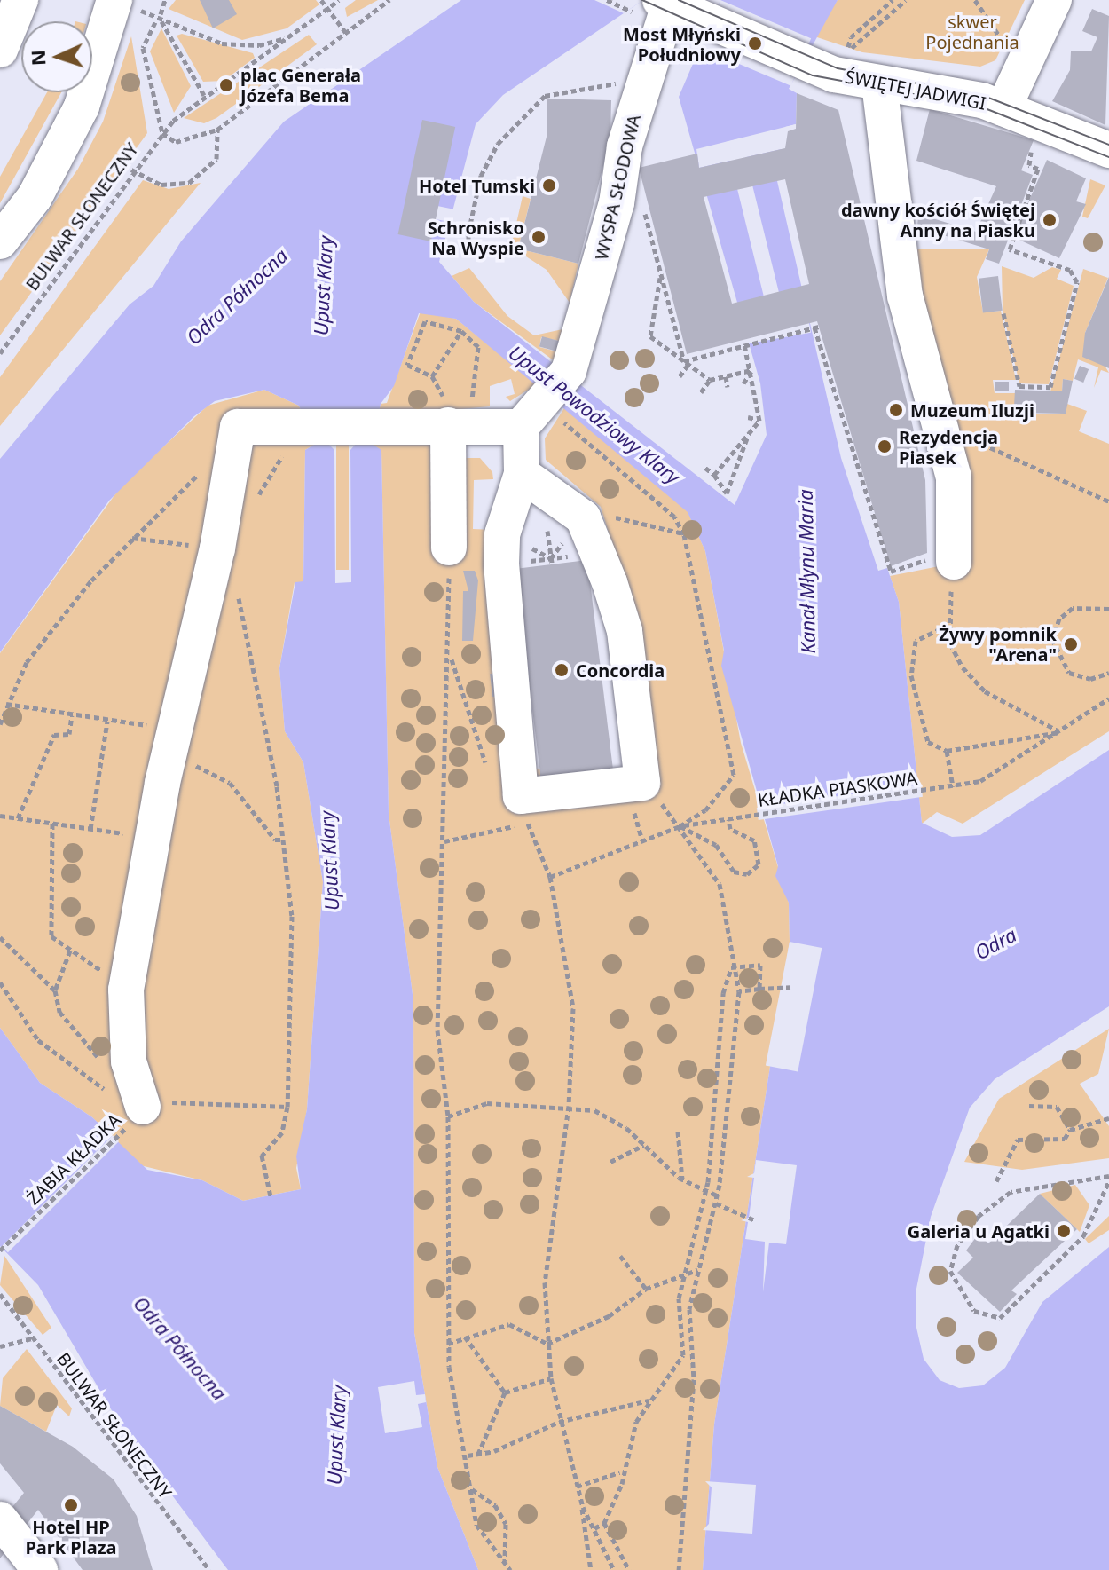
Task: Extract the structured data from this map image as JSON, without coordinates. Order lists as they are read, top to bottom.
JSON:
{
  "streets": {
    "street": ["ŚWIĘTEJ JADWIGI", "WYSPA SŁODOWA"],
    "path": ["BULWAR SŁONECZNY", "KŁADKA PIASKOWA", "ŻABIA KŁADKA"]
  },
  "crossings": [
    ["ŚWIĘTEJ JADWIGI", "WYSPA SŁODOWA"]
  ],
  "water": [
    "Upust Klary",
    "Odra Północna",
    "Upust Powodziowy Klary",
    "Kanał Młynu Maria",
    "Odra"
  ],
  "parks": ["skwer Pojednania"],
  "places": [
    "Most Młyński Południowy",
    "plac Generała Józefa Bema",
    "Hotel Tumski",
    "dawny kościół Świętej Anny na Piasku",
    "Schronisko Na Wyspie",
    "Muzeum Iluzji",
    "Rezydencja Piasek",
    "Żywy pomnik \"Arena\"",
    "Concordia",
    "Galeria u Agatki",
    "Hotel HP Park Plaza"
  ],
  "north": "left"
}
